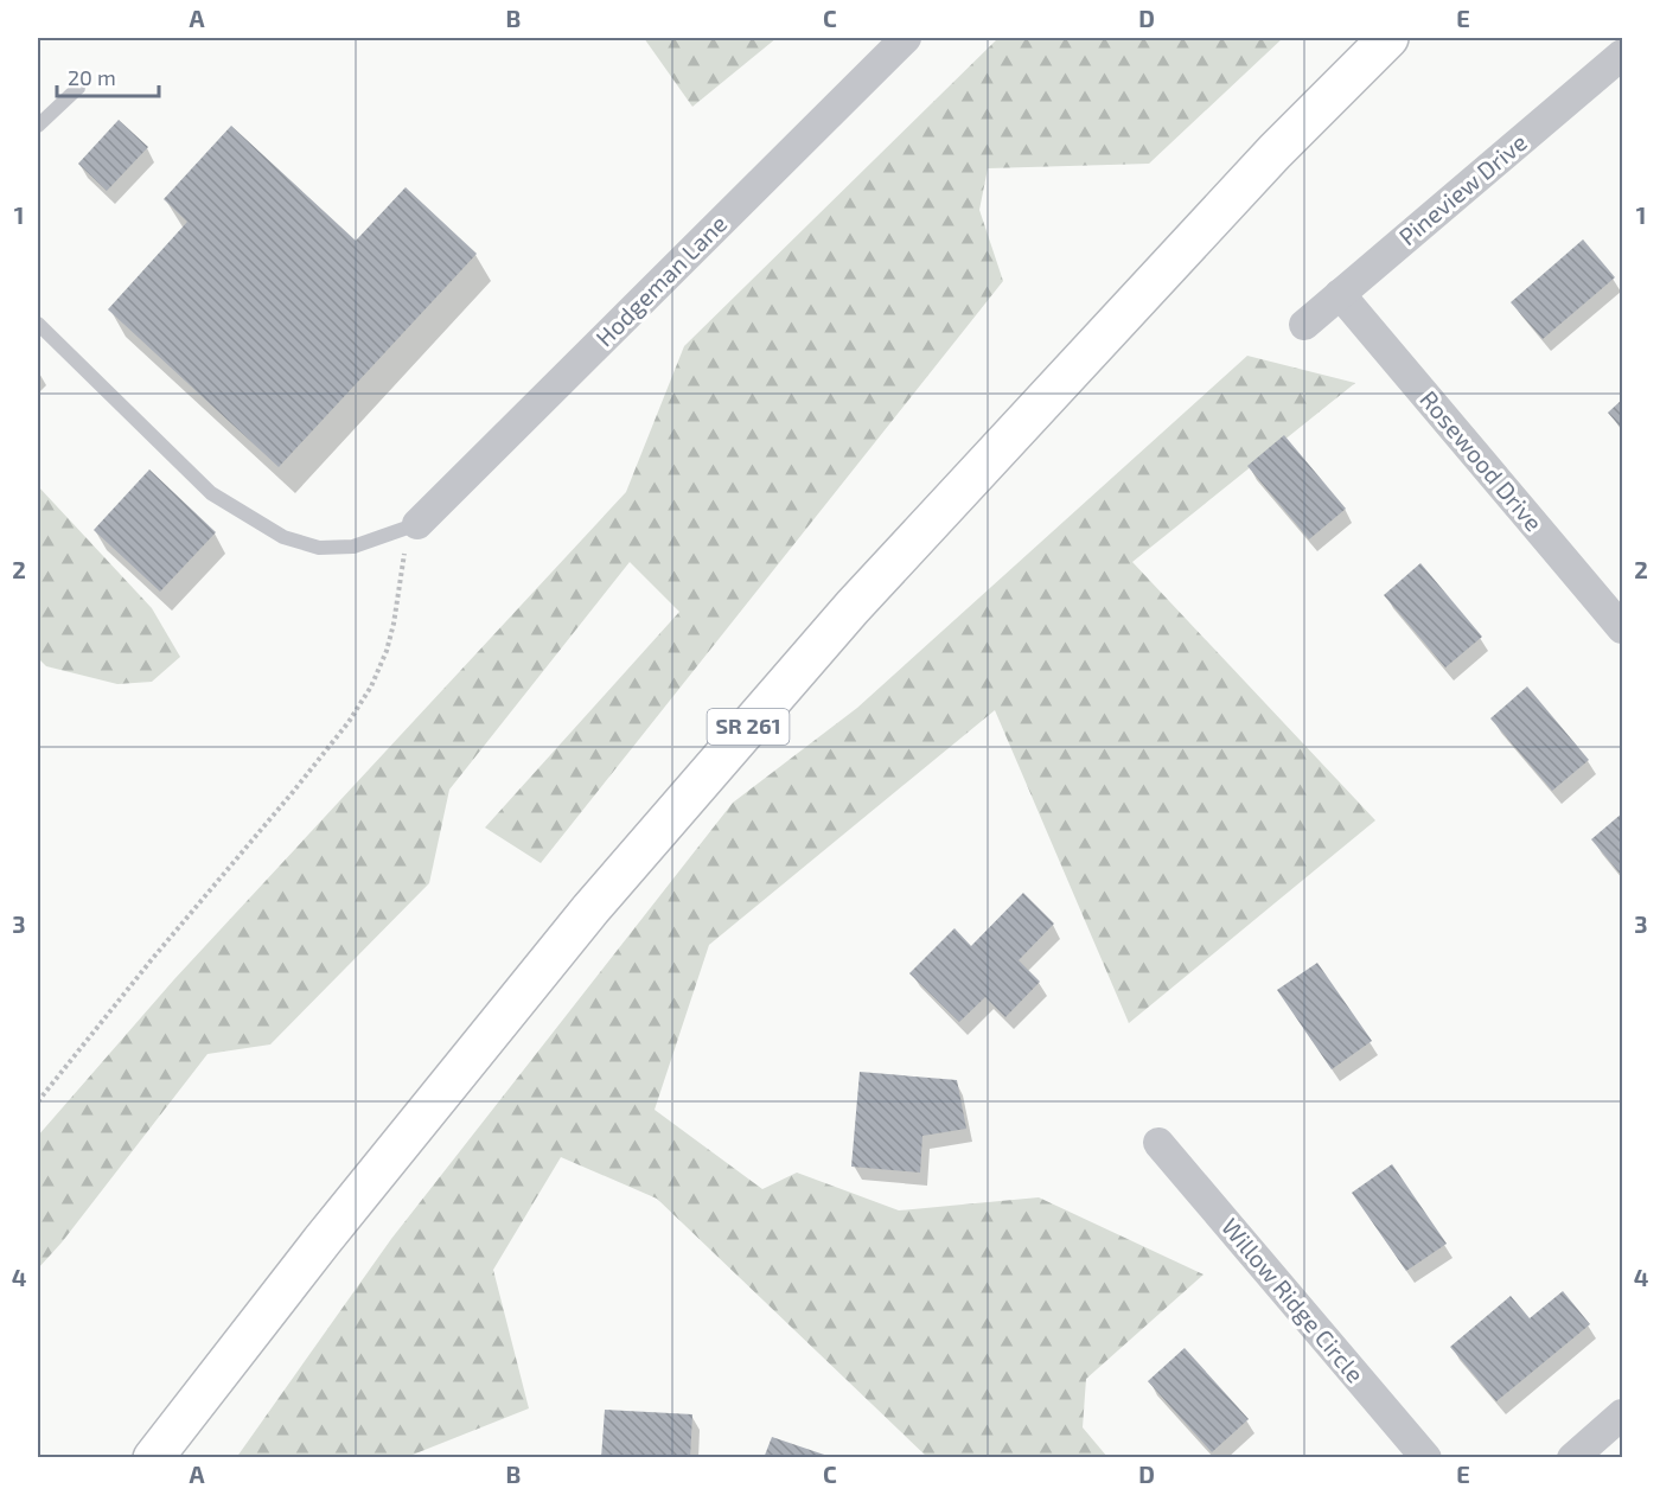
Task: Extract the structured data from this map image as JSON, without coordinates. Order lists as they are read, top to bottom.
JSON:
{
  "streets": {
    "main road": ["SR 261"],
    "street": [
      "Pineview Drive",
      "Hodgeman Lane",
      "Rosewood Drive",
      "Willow Ridge Circle"
    ]
  },
  "crossings": [
    ["Pineview Drive", "Rosewood Drive"]
  ],
  "scale_bar": "20 m",
  "grid": {
    "columns": [
      "A",
      "B",
      "C",
      "D",
      "E"
    ],
    "rows": [
      "1",
      "2",
      "3",
      "4"
    ]
  }
}
